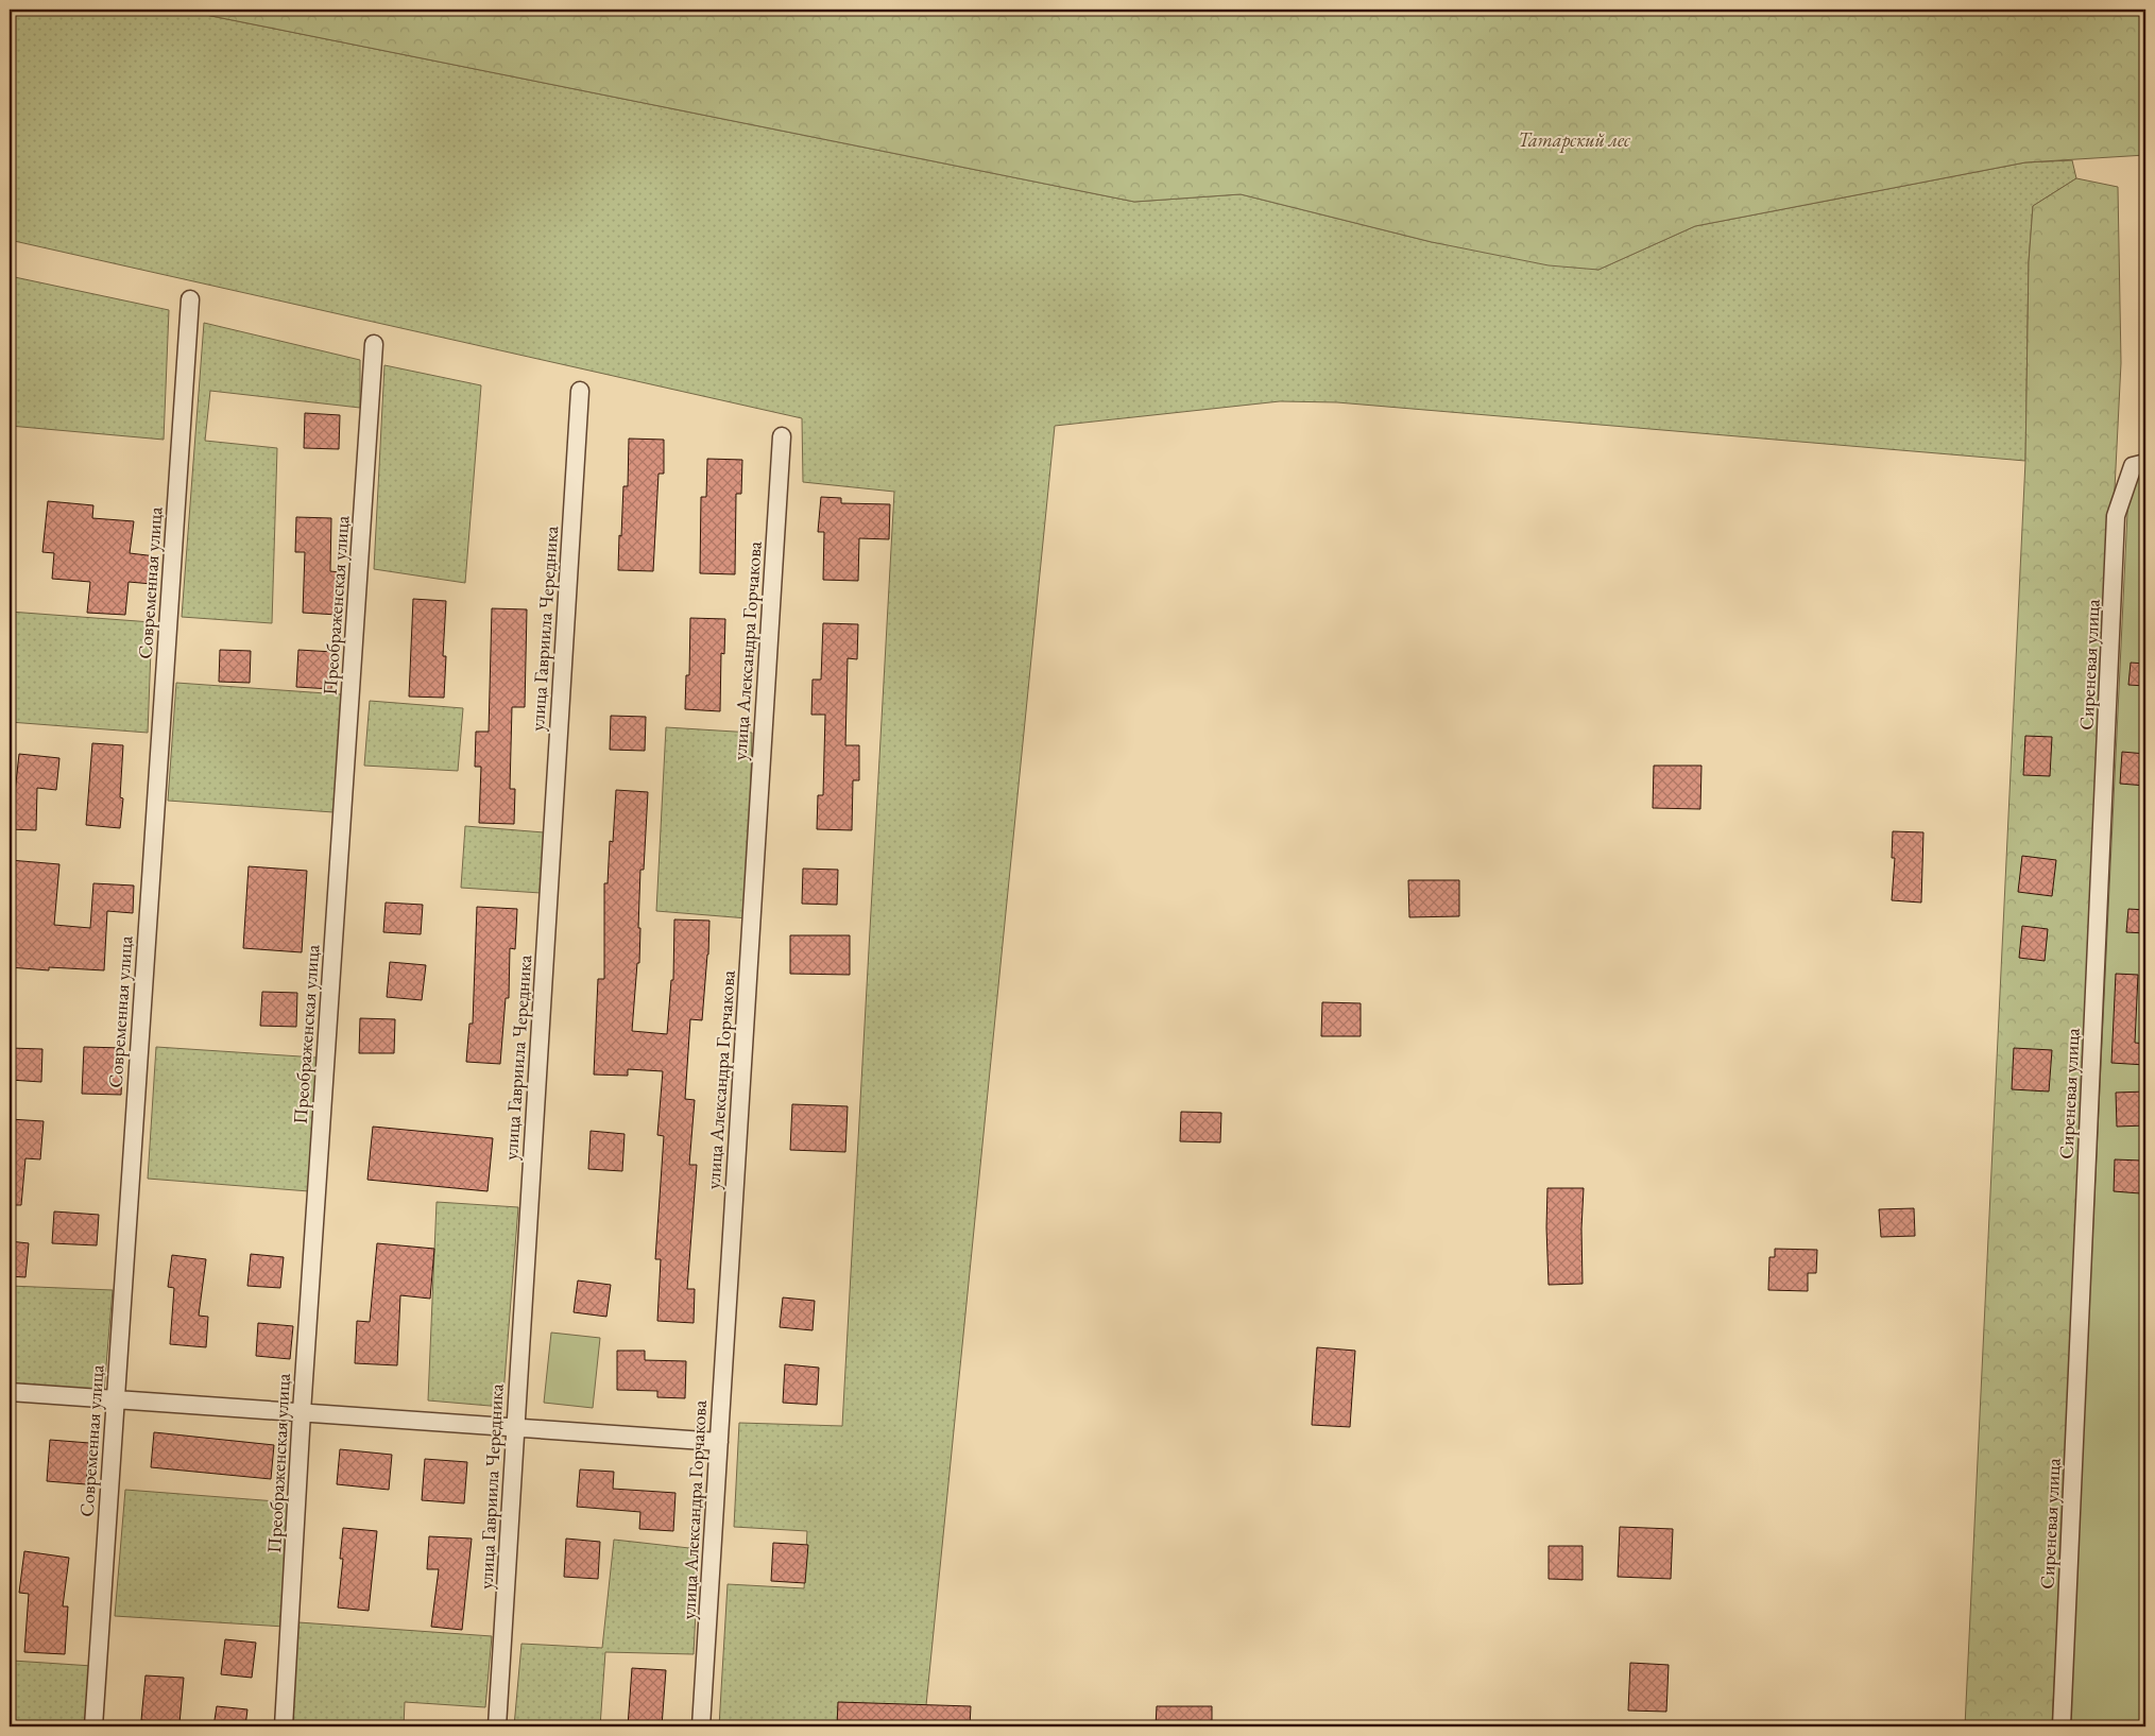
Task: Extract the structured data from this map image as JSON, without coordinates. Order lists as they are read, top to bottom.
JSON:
{
  "streets": {
    "street": [
      "Современная улица",
      "Преображенская улица",
      "улица Гавриила Чередника",
      "улица Александра Горчакова",
      "Сиреневая улица"
    ]
  },
  "parks": ["Татарский лес"]
}
